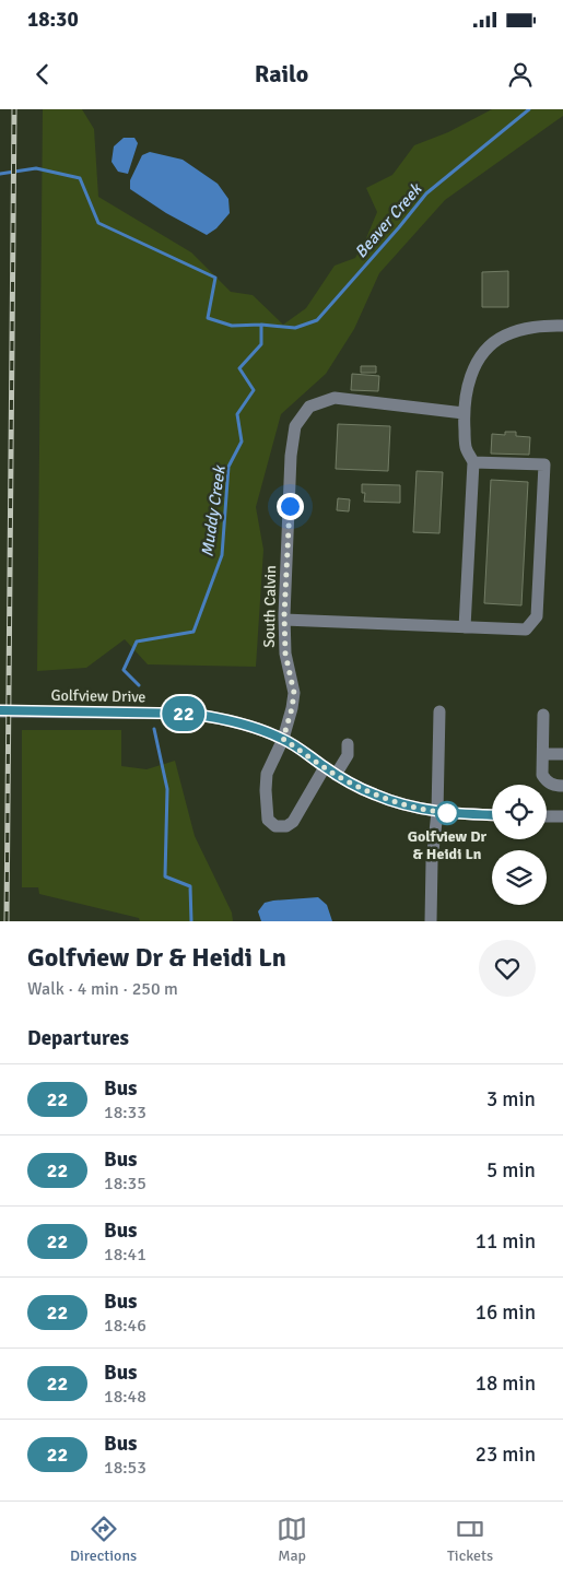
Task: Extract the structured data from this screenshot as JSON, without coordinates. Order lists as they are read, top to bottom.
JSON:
{
  "streets": {
    "street": ["South Calvin", "Golfview Drive"]
  },
  "crossings": [
    ["South Calvin", "Golfview Drive"]
  ],
  "water": ["Beaver Creek", "Muddy Creek"],
  "places": ["Golfview Dr & Heidi Ln"],
  "lines": ["bus line 22"],
  "page": {
    "status": "18:30",
    "header": "Railo",
    "on_map": "22",
    "heading": [
      ["Golfview Dr & Heidi Ln", "Walk · 4 min · 250 m"],
      "Departures"
    ],
    "list": [
      {
        "mark": "22",
        "name": "Bus",
        "note": "18:33",
        "value": "3 min"
      },
      {
        "mark": "22",
        "name": "Bus",
        "note": "18:35",
        "value": "5 min"
      },
      {
        "mark": "22",
        "name": "Bus",
        "note": "18:41",
        "value": "11 min"
      },
      {
        "mark": "22",
        "name": "Bus",
        "note": "18:46",
        "value": "16 min"
      },
      {
        "mark": "22",
        "name": "Bus",
        "note": "18:48",
        "value": "18 min"
      },
      {
        "mark": "22",
        "name": "Bus",
        "note": "18:53",
        "value": "23 min"
      }
    ],
    "tabs": ["Directions", "Map", "Tickets"]
  }
}
